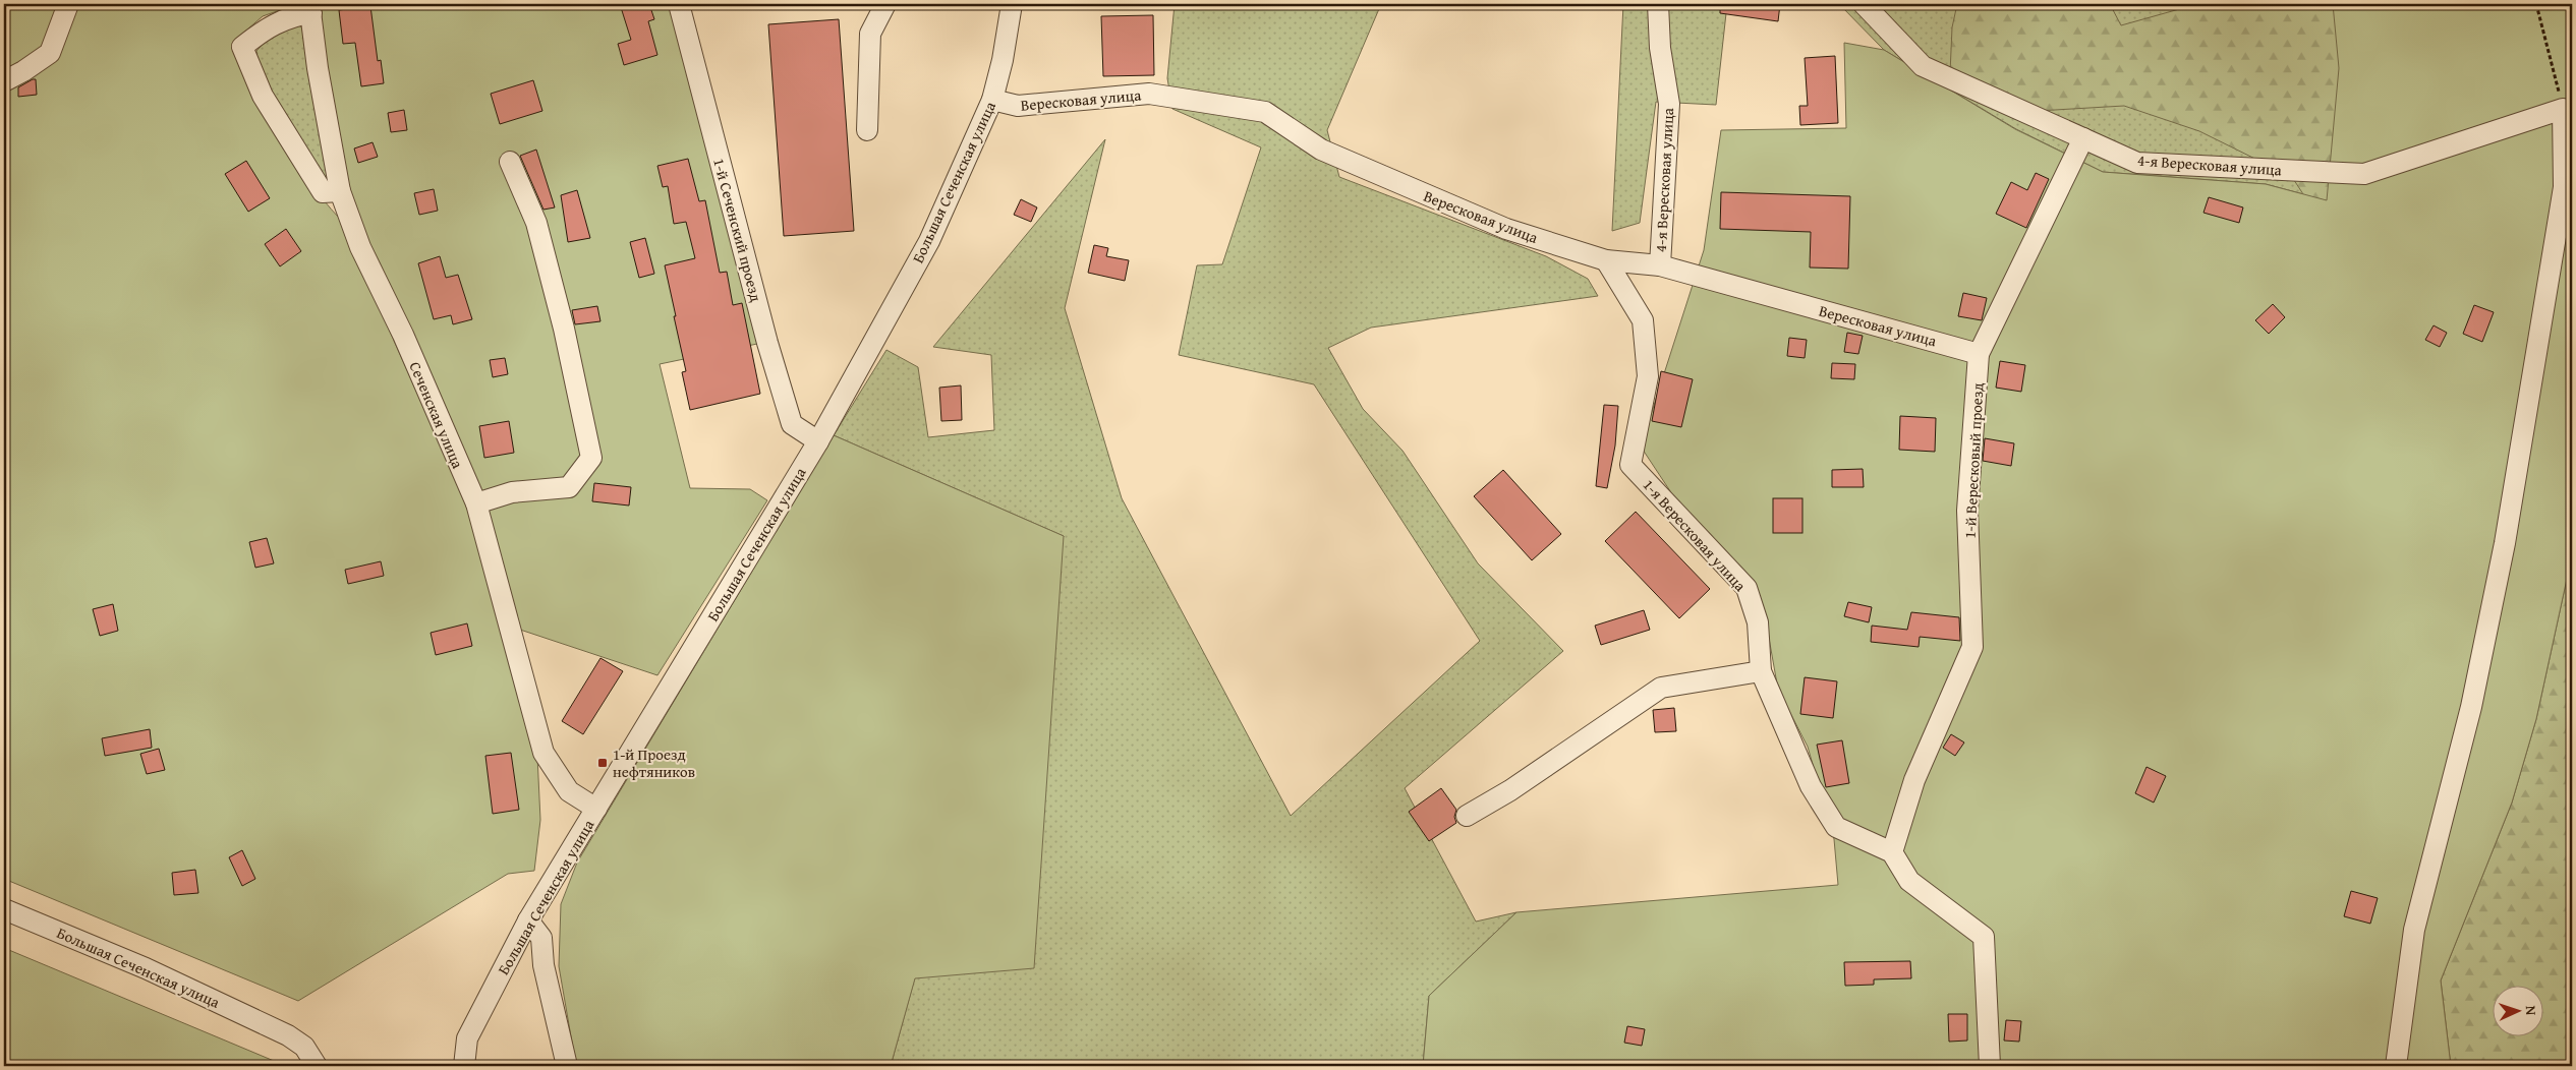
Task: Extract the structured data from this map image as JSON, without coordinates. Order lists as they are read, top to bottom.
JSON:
{
  "streets": {
    "street": [
      "Вересковая улица",
      "4-я Вересковая улица",
      "Большая Сеченская улица",
      "1-й Сеченский проезд",
      "Сеченская улица",
      "1-й Вересковый проезд",
      "1-я Вересковая улица"
    ]
  },
  "crossings": [
    ["Вересковая улица", "4-я Вересковая улица"],
    ["Вересковая улица", "Большая Сеченская улица"],
    ["Вересковая улица", "1-й Вересковый проезд"],
    ["Вересковая улица", "1-я Вересковая улица"],
    ["4-я Вересковая улица", "1-й Вересковый проезд"],
    ["Большая Сеченская улица", "1-й Сеченский проезд"],
    ["Большая Сеченская улица", "Сеченская улица"],
    ["1-й Вересковый проезд", "1-я Вересковая улица"]
  ],
  "places": {
    "transit": ["1-й Проезд нефтяников"]
  },
  "north": "right"
}
